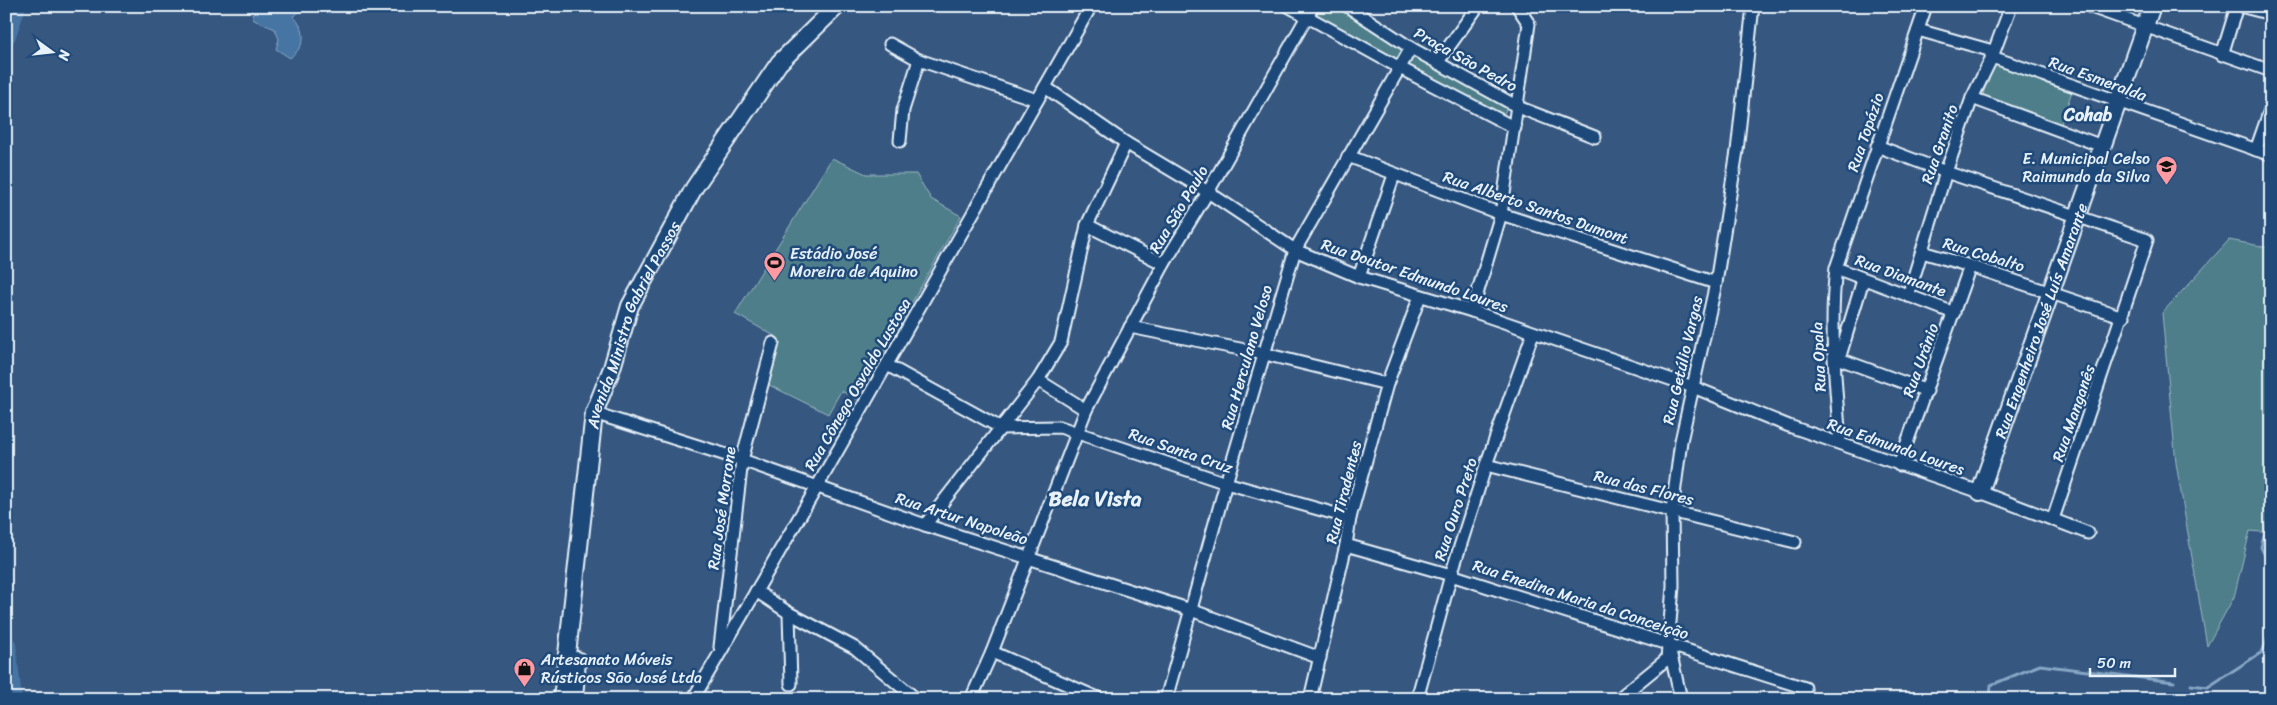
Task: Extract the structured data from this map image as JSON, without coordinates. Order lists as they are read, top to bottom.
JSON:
{
  "streets": {
    "main road": ["Rua Engenheiro José Luís Amarante", "Avenida Ministro Gabriel Passos"],
    "street": [
      "Praça São Pedro",
      "Rua Esmeralda",
      "Rua Topázio",
      "Rua Granito",
      "Rua Alberto Santos Dumont",
      "Rua São Paulo",
      "Rua Cobalto",
      "Rua Doutor Edmundo Loures",
      "Rua Diamante",
      "Rua Herculano Veloso",
      "Rua Opala",
      "Rua Getúlio Vargas",
      "Rua Urânio",
      "Rua Cônego Osvaldo Lustosa",
      "Rua Manganês",
      "Rua Edmundo Loures",
      "Rua Santa Cruz",
      "Rua das Flores",
      "Rua Tiradentes",
      "Rua José Morrone",
      "Rua Ouro Preto",
      "Rua Artur Napoleão",
      "Rua Enedina Maria da Conceição"
    ]
  },
  "crossings": [
    ["Praça São Pedro", "Rua Herculano Veloso"],
    ["Rua Esmeralda", "Rua Topázio"],
    ["Rua Esmeralda", "Rua Granito"],
    ["Rua Esmeralda", "Rua Engenheiro José Luís Amarante"],
    ["Rua Topázio", "Rua Diamante"],
    ["Rua Topázio", "Rua Opala"],
    ["Rua Granito", "Rua Cobalto"],
    ["Rua Granito", "Rua Diamante"],
    ["Rua Alberto Santos Dumont", "Rua Herculano Veloso"],
    ["Rua Alberto Santos Dumont", "Rua Getúlio Vargas"],
    ["Rua São Paulo", "Rua Doutor Edmundo Loures"],
    ["Rua São Paulo", "Rua Santa Cruz"],
    ["Rua São Paulo", "Rua Artur Napoleão"],
    ["Rua Cobalto", "Rua Engenheiro José Luís Amarante"],
    ["Rua Cobalto", "Rua Urânio"],
    ["Rua Cobalto", "Rua Manganês"],
    ["Rua Doutor Edmundo Loures", "Rua Herculano Veloso"],
    ["Rua Doutor Edmundo Loures", "Rua Getúlio Vargas"],
    ["Rua Doutor Edmundo Loures", "Rua Cônego Osvaldo Lustosa"],
    ["Rua Doutor Edmundo Loures", "Rua Edmundo Loures"],
    ["Rua Doutor Edmundo Loures", "Rua Tiradentes"],
    ["Rua Doutor Edmundo Loures", "Rua Ouro Preto"],
    ["Rua Diamante", "Rua Opala"],
    ["Rua Diamante", "Rua Urânio"],
    ["Rua Engenheiro José Luís Amarante", "Rua Manganês"],
    ["Rua Engenheiro José Luís Amarante", "Rua Edmundo Loures"],
    ["Avenida Ministro Gabriel Passos", "Rua Artur Napoleão"],
    ["Rua Herculano Veloso", "Rua Santa Cruz"],
    ["Rua Herculano Veloso", "Rua Artur Napoleão"],
    ["Rua Opala", "Rua Edmundo Loures"],
    ["Rua Getúlio Vargas", "Rua Edmundo Loures"],
    ["Rua Getúlio Vargas", "Rua das Flores"],
    ["Rua Getúlio Vargas", "Rua Enedina Maria da Conceição"],
    ["Rua Urânio", "Rua Edmundo Loures"],
    ["Rua Cônego Osvaldo Lustosa", "Rua José Morrone"],
    ["Rua Cônego Osvaldo Lustosa", "Rua Artur Napoleão"],
    ["Rua Manganês", "Rua Edmundo Loures"],
    ["Rua Santa Cruz", "Rua Tiradentes"],
    ["Rua das Flores", "Rua Ouro Preto"],
    ["Rua Tiradentes", "Rua Artur Napoleão"],
    ["Rua Tiradentes", "Rua Enedina Maria da Conceição"],
    ["Rua José Morrone", "Rua Artur Napoleão"],
    ["Rua Ouro Preto", "Rua Enedina Maria da Conceição"]
  ],
  "districts": ["Cohab", "Bela Vista"],
  "places": {
    "school or university": ["E. Municipal Celso Raimundo da Silva"],
    "sports": ["Estádio José Moreira de Aquino"],
    "shop": ["Artesanato Móveis Rústicos São José Ltda"]
  },
  "scale_bar": "50 m",
  "north": "right"
}
